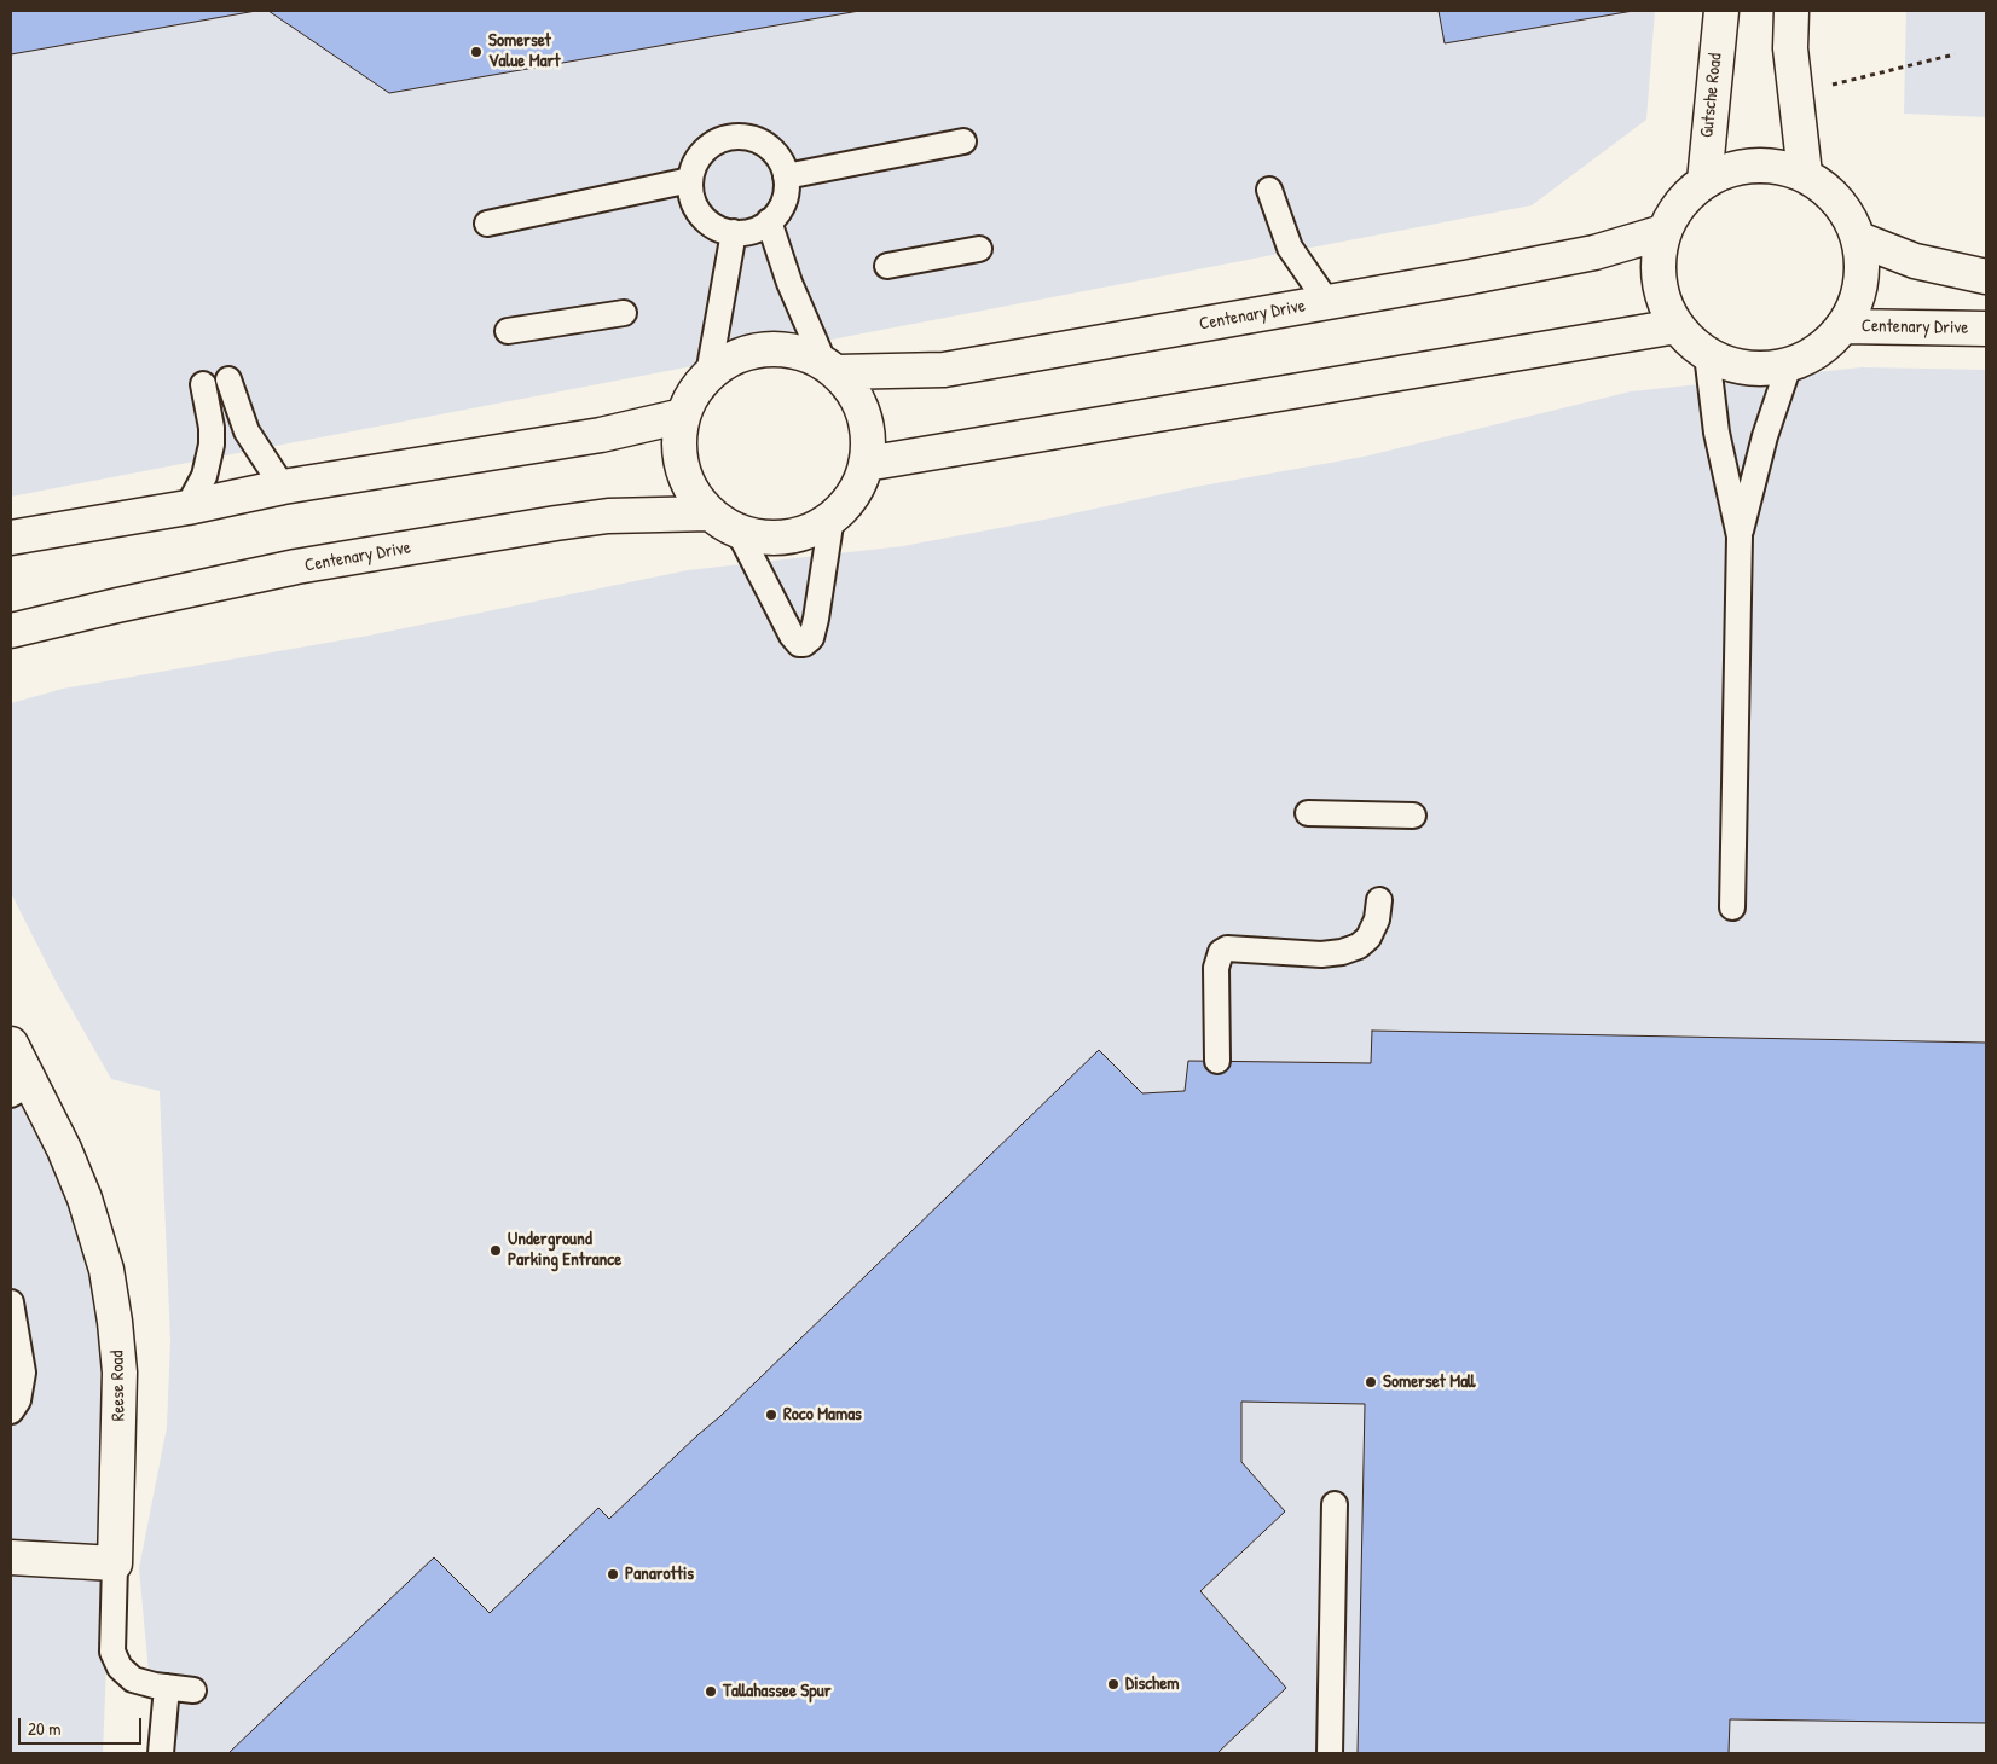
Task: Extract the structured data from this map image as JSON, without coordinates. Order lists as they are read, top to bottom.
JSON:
{
  "streets": {
    "street": ["Gutsche Road", "Centenary Drive", "Reese Road"]
  },
  "crossings": [
    ["Gutsche Road", "Centenary Drive"]
  ],
  "places": [
    "Somerset Value Mart",
    "Underground Parking Entrance",
    "Somerset Mall",
    "Roco Mamas",
    "Panarottis",
    "Dischem",
    "Tallahassee Spur"
  ],
  "scale_bar": "20 m"
}
